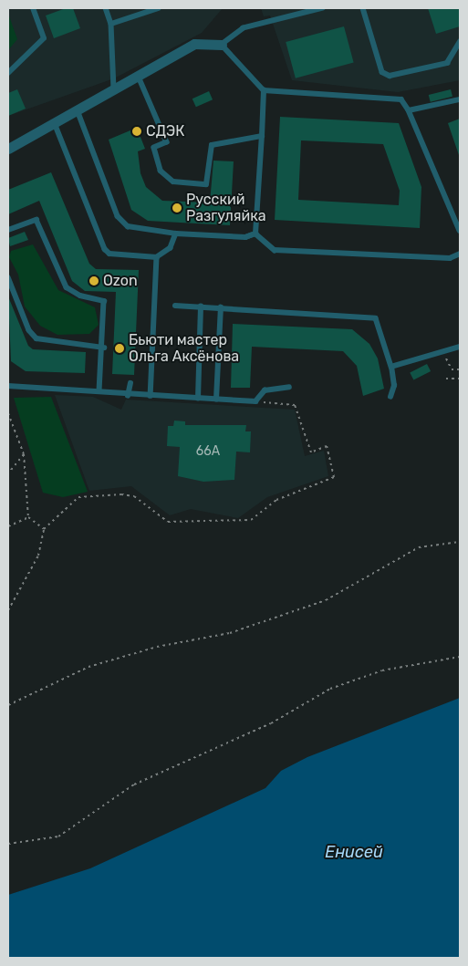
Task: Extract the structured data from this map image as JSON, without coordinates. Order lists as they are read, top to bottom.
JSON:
{
  "water": ["Енисей"],
  "places": [
    "СДЭК",
    "Русский Разгуляйка",
    "Ozon",
    "Бьюти мастер Oльга Аксёнова"
  ],
  "house_numbers": ["66А"]
}
